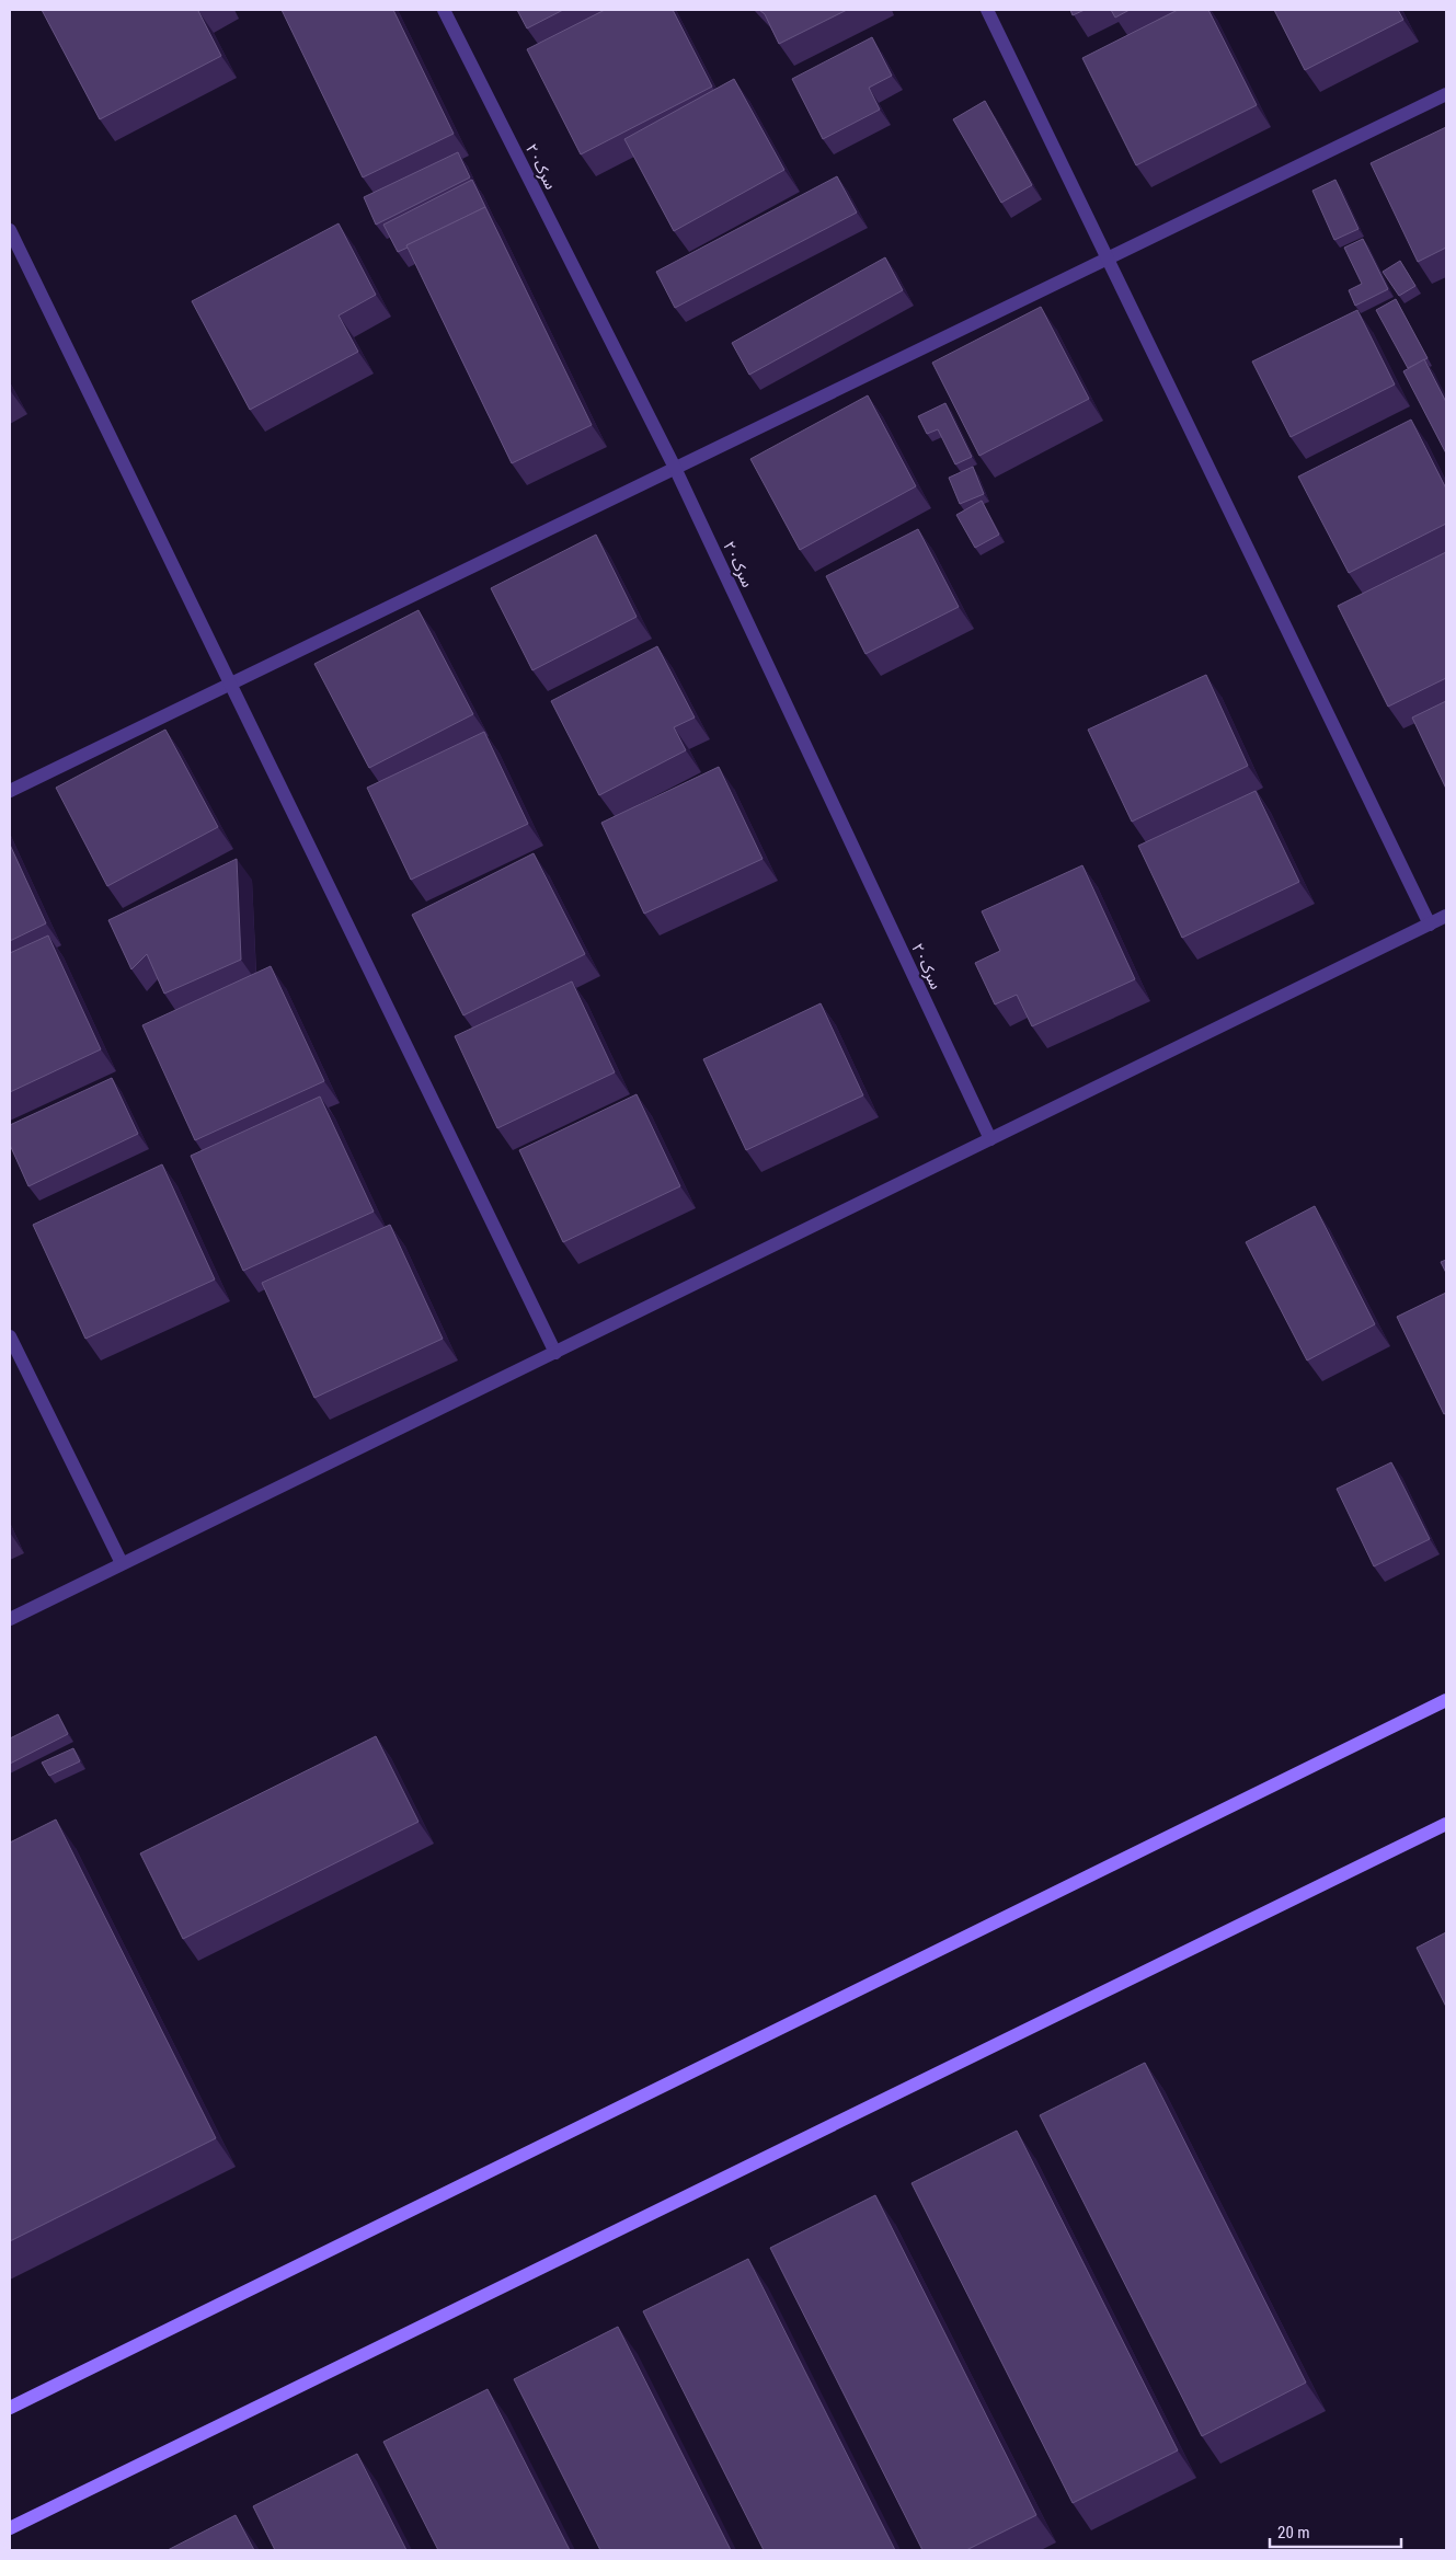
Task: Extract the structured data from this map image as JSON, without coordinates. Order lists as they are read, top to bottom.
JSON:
{
  "streets": {
    "street": ["سرک۲۰"]
  },
  "scale_bar": "20 m"
}
